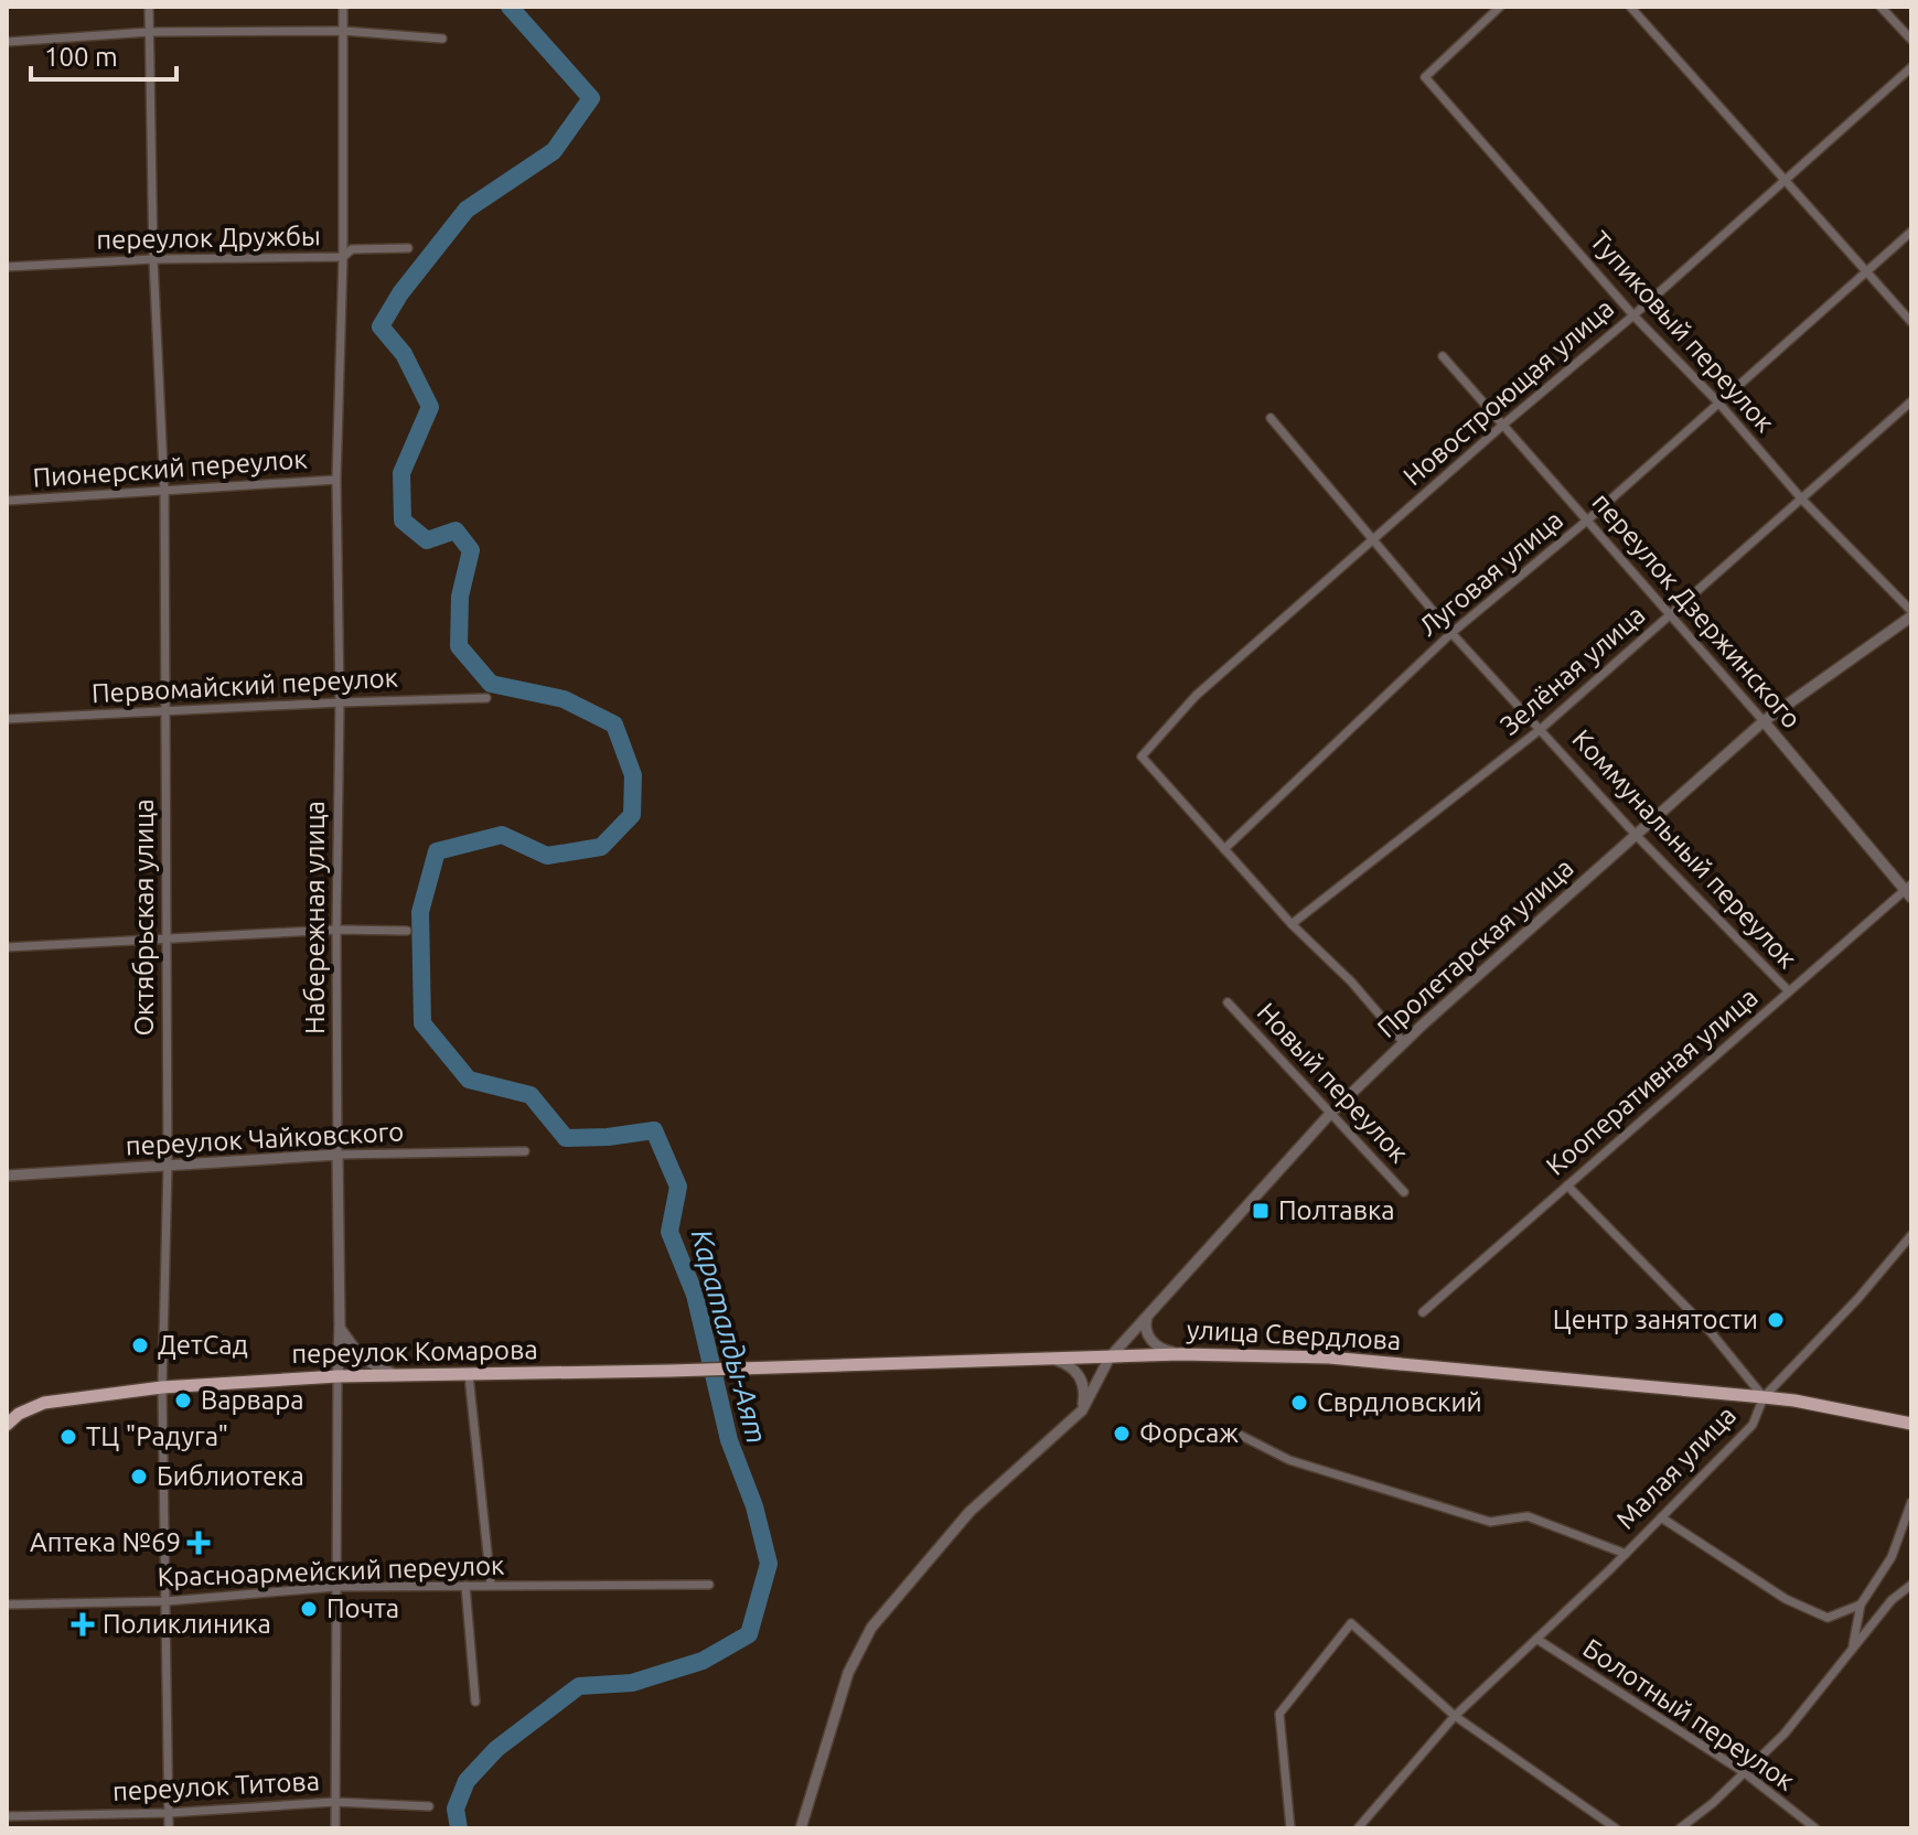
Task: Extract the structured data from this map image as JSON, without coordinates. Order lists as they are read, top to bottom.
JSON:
{
  "streets": {
    "main road": ["улица Свердлова", "переулок Комарова"],
    "street": [
      "переулок Дружбы",
      "Тупиковый переулок",
      "Новостроющая улица",
      "Пионерский переулок",
      "Луговая улица",
      "переулок Дзержинского",
      "Зелёная улица",
      "Первомайский переулок",
      "Коммунальный переулок",
      "Октябрьская улица",
      "Набережная улица",
      "Пролетарская улица",
      "Кооперативная улица",
      "Новый переулок",
      "переулок Чайковского",
      "Малая улица",
      "Красноармейский переулок",
      "Болотный переулок",
      "переулок Титова"
    ]
  },
  "crossings": [
    ["переулок Дружбы", "Октябрьская улица"],
    ["переулок Дружбы", "Набережная улица"],
    ["Тупиковый переулок", "Новостроющая улица"],
    ["Тупиковый переулок", "Луговая улица"],
    ["Тупиковый переулок", "Зелёная улица"],
    ["Тупиковый переулок", "Пролетарская улица"],
    ["Новостроющая улица", "Луговая улица"],
    ["Новостроющая улица", "переулок Дзержинского"],
    ["Новостроющая улица", "Коммунальный переулок"],
    ["Пионерский переулок", "Октябрьская улица"],
    ["Пионерский переулок", "Набережная улица"],
    ["Луговая улица", "переулок Дзержинского"],
    ["Луговая улица", "Коммунальный переулок"],
    ["переулок Дзержинского", "Зелёная улица"],
    ["переулок Дзержинского", "Пролетарская улица"],
    ["переулок Дзержинского", "Кооперативная улица"],
    ["Зелёная улица", "Коммунальный переулок"],
    ["Первомайский переулок", "Октябрьская улица"],
    ["Первомайский переулок", "Набережная улица"],
    ["Коммунальный переулок", "Пролетарская улица"],
    ["Коммунальный переулок", "Кооперативная улица"],
    ["Октябрьская улица", "переулок Чайковского"],
    ["Октябрьская улица", "переулок Комарова"],
    ["Октябрьская улица", "Красноармейский переулок"],
    ["Октябрьская улица", "переулок Титова"],
    ["Набережная улица", "переулок Чайковского"],
    ["Набережная улица", "переулок Комарова"],
    ["Набережная улица", "Красноармейский переулок"],
    ["Набережная улица", "переулок Титова"],
    ["Пролетарская улица", "Новый переулок"],
    ["Пролетарская улица", "улица Свердлова"],
    ["улица Свердлова", "переулок Комарова"],
    ["улица Свердлова", "Малая улица"],
    ["Малая улица", "Болотный переулок"]
  ],
  "water": ["Караталды-Аят"],
  "places": {
    "transit": ["Полтавка"],
    "other": [
      "Центр занятости",
      "ДетСад",
      "Варвара",
      "Сврдловский",
      "Форсаж",
      "ТЦ \"Радуга\"",
      "Библиотека",
      "Почта"
    ],
    "health": ["Аптека №69", "Поликлиника"]
  },
  "scale_bar": "100 m"
}
